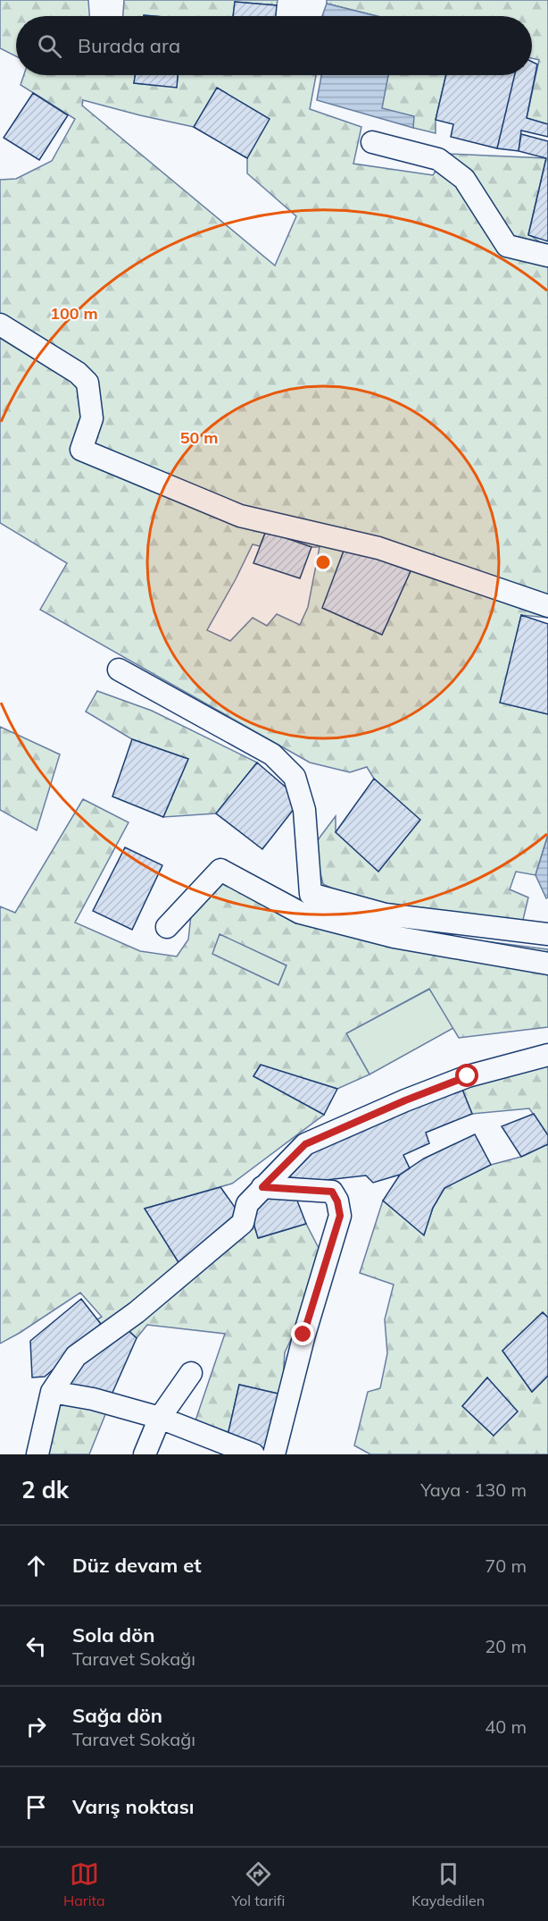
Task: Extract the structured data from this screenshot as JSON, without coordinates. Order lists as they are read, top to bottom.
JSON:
{
  "page": {
    "search": "Burada ara",
    "heading": ["2 dk", "Yaya · 130 m"],
    "list": [
      ["Düz devam et", "70 m"],
      ["Sola dön", "Taravet Sokağı", "20 m"],
      ["Sağa dön", "Taravet Sokağı", "40 m"],
      "Varış noktası"
    ],
    "nav": ["Harita", "Yol tarifi", "Kaydedilen"]
  },
  "rings": ["100 m", "50 m"]
}
